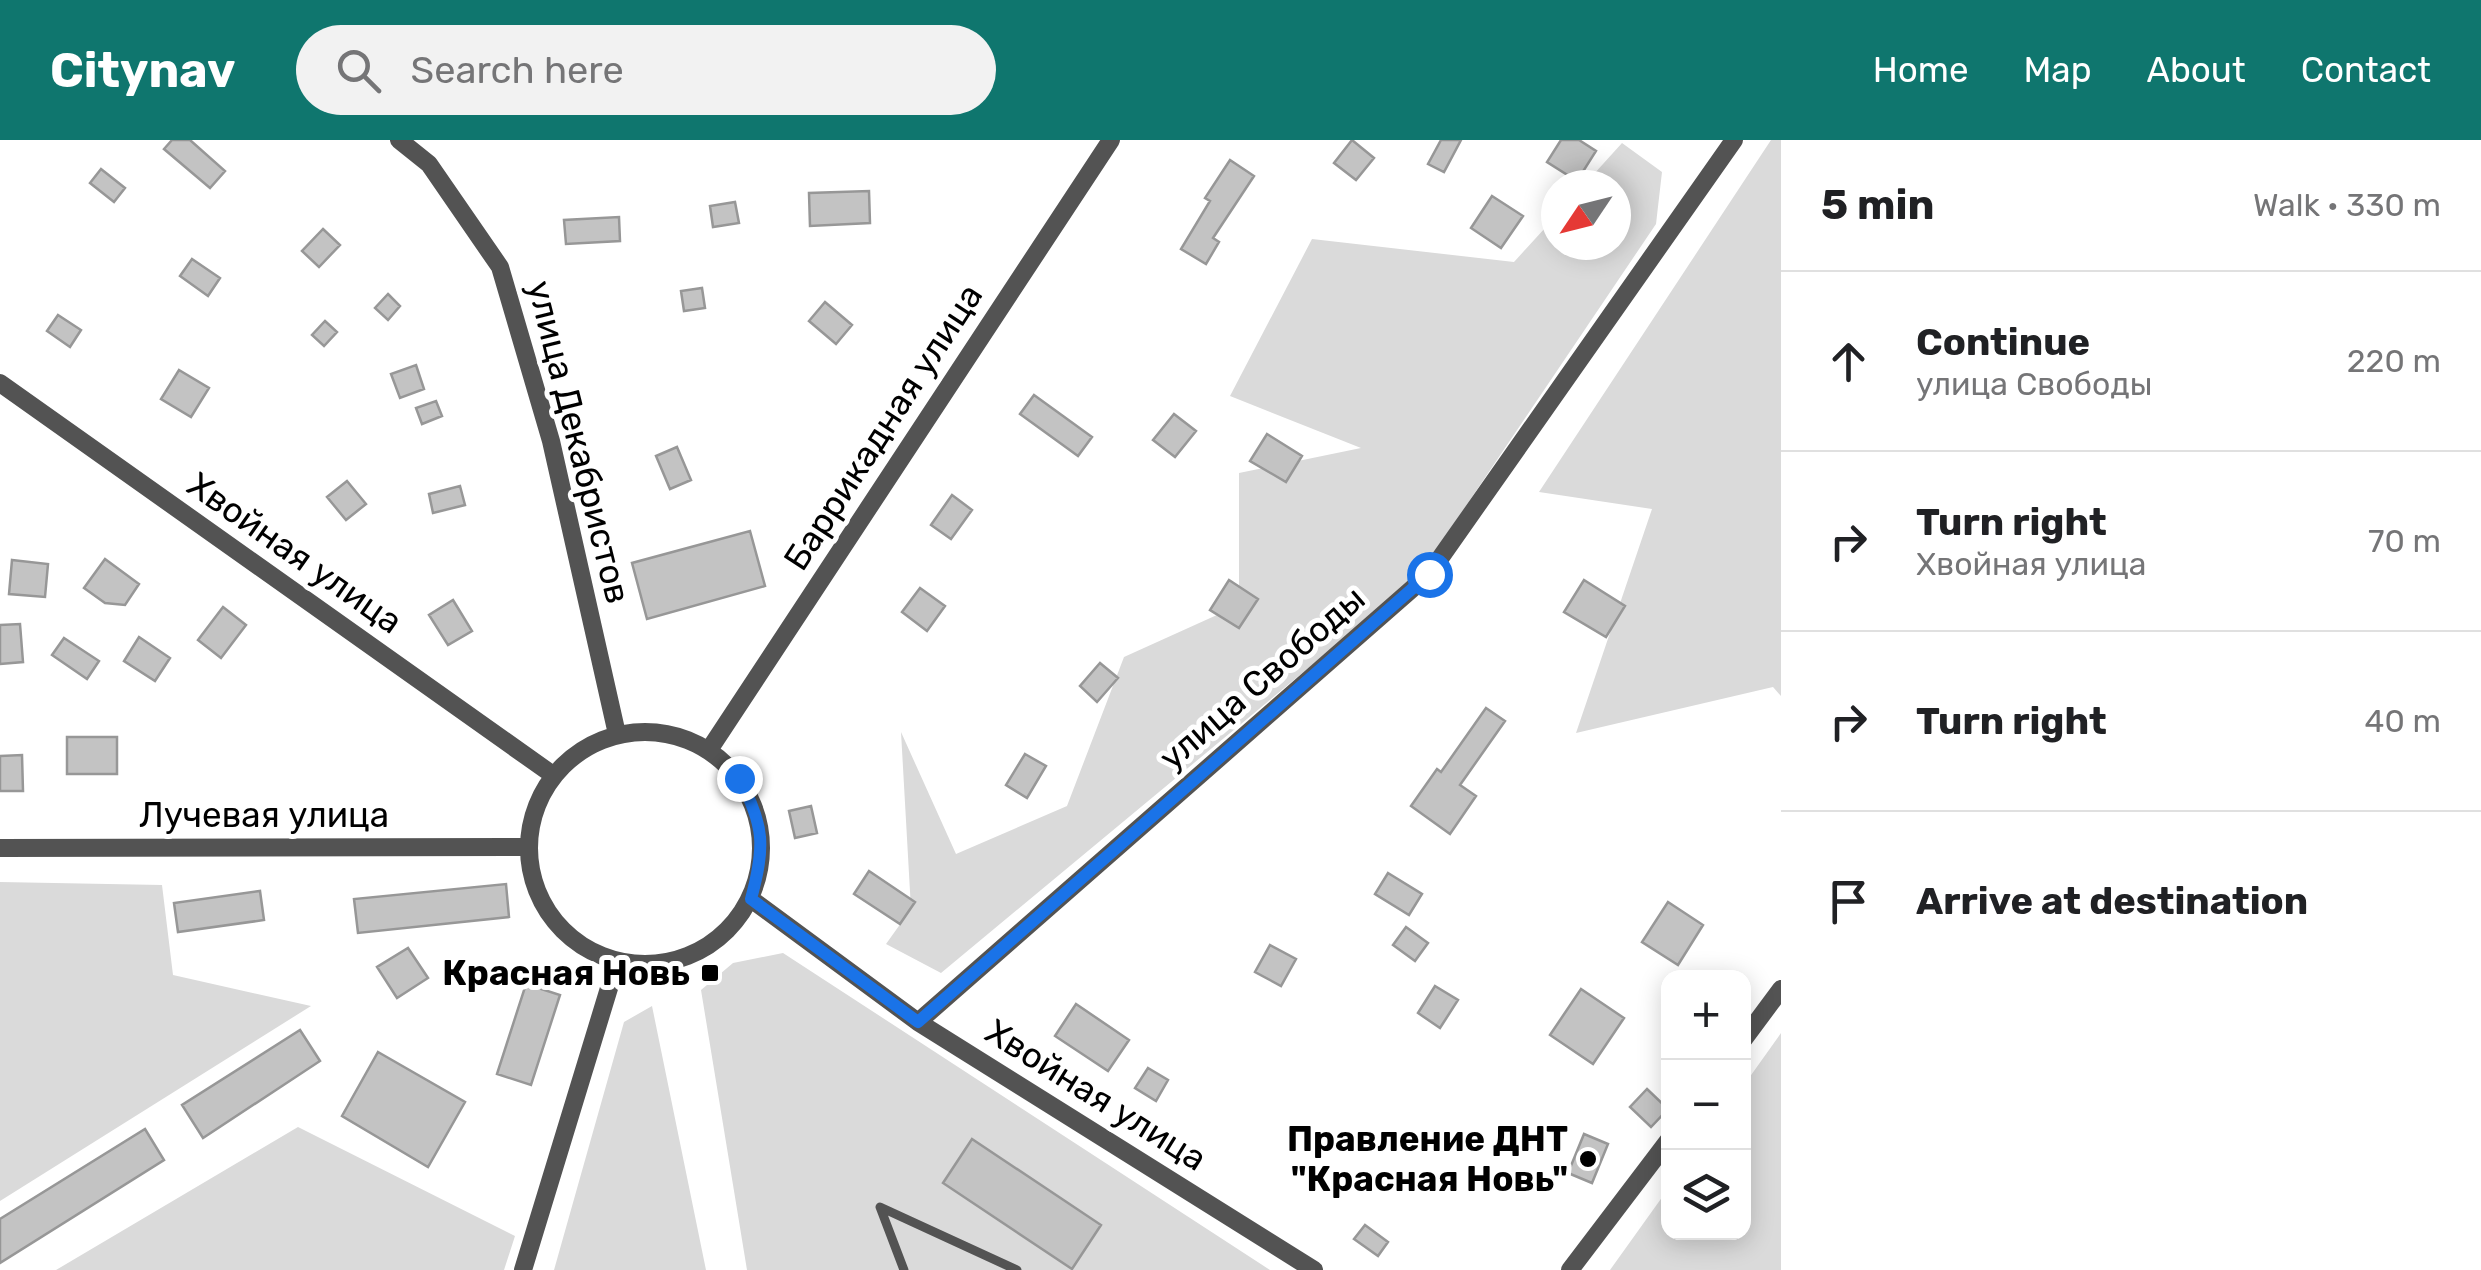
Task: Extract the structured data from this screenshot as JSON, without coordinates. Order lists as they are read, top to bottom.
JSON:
{
  "streets": {
    "street": [
      "Баррикадная улица",
      "улица Декабристов",
      "Хвойная улица",
      "улица Свободы",
      "Лучевая улица"
    ]
  },
  "crossings": [
    ["Баррикадная улица", "улица Декабристов"],
    ["Баррикадная улица", "Хвойная улица"],
    ["Баррикадная улица", "Лучевая улица"],
    ["улица Декабристов", "Хвойная улица"],
    ["улица Декабристов", "Лучевая улица"],
    ["Хвойная улица", "улица Свободы"],
    ["Хвойная улица", "Лучевая улица"]
  ],
  "places": {
    "transit": ["Красная Новь"],
    "other": ["Правление ДНТ \"Красная Новь\""]
  },
  "north": "bottom left",
  "page": {
    "header": "Citynav",
    "search": "Search here",
    "nav": [
      "Home",
      "Map",
      "About",
      "Contact"
    ],
    "heading": ["5 min", "Walk · 330 m"],
    "list": [
      ["Continue", "улица Свободы", "220 m"],
      ["Turn right", "Хвойная улица", "70 m"],
      ["Turn right", "40 m"],
      "Arrive at destination"
    ],
    "map_buttons": ["+", "−"]
  }
}
